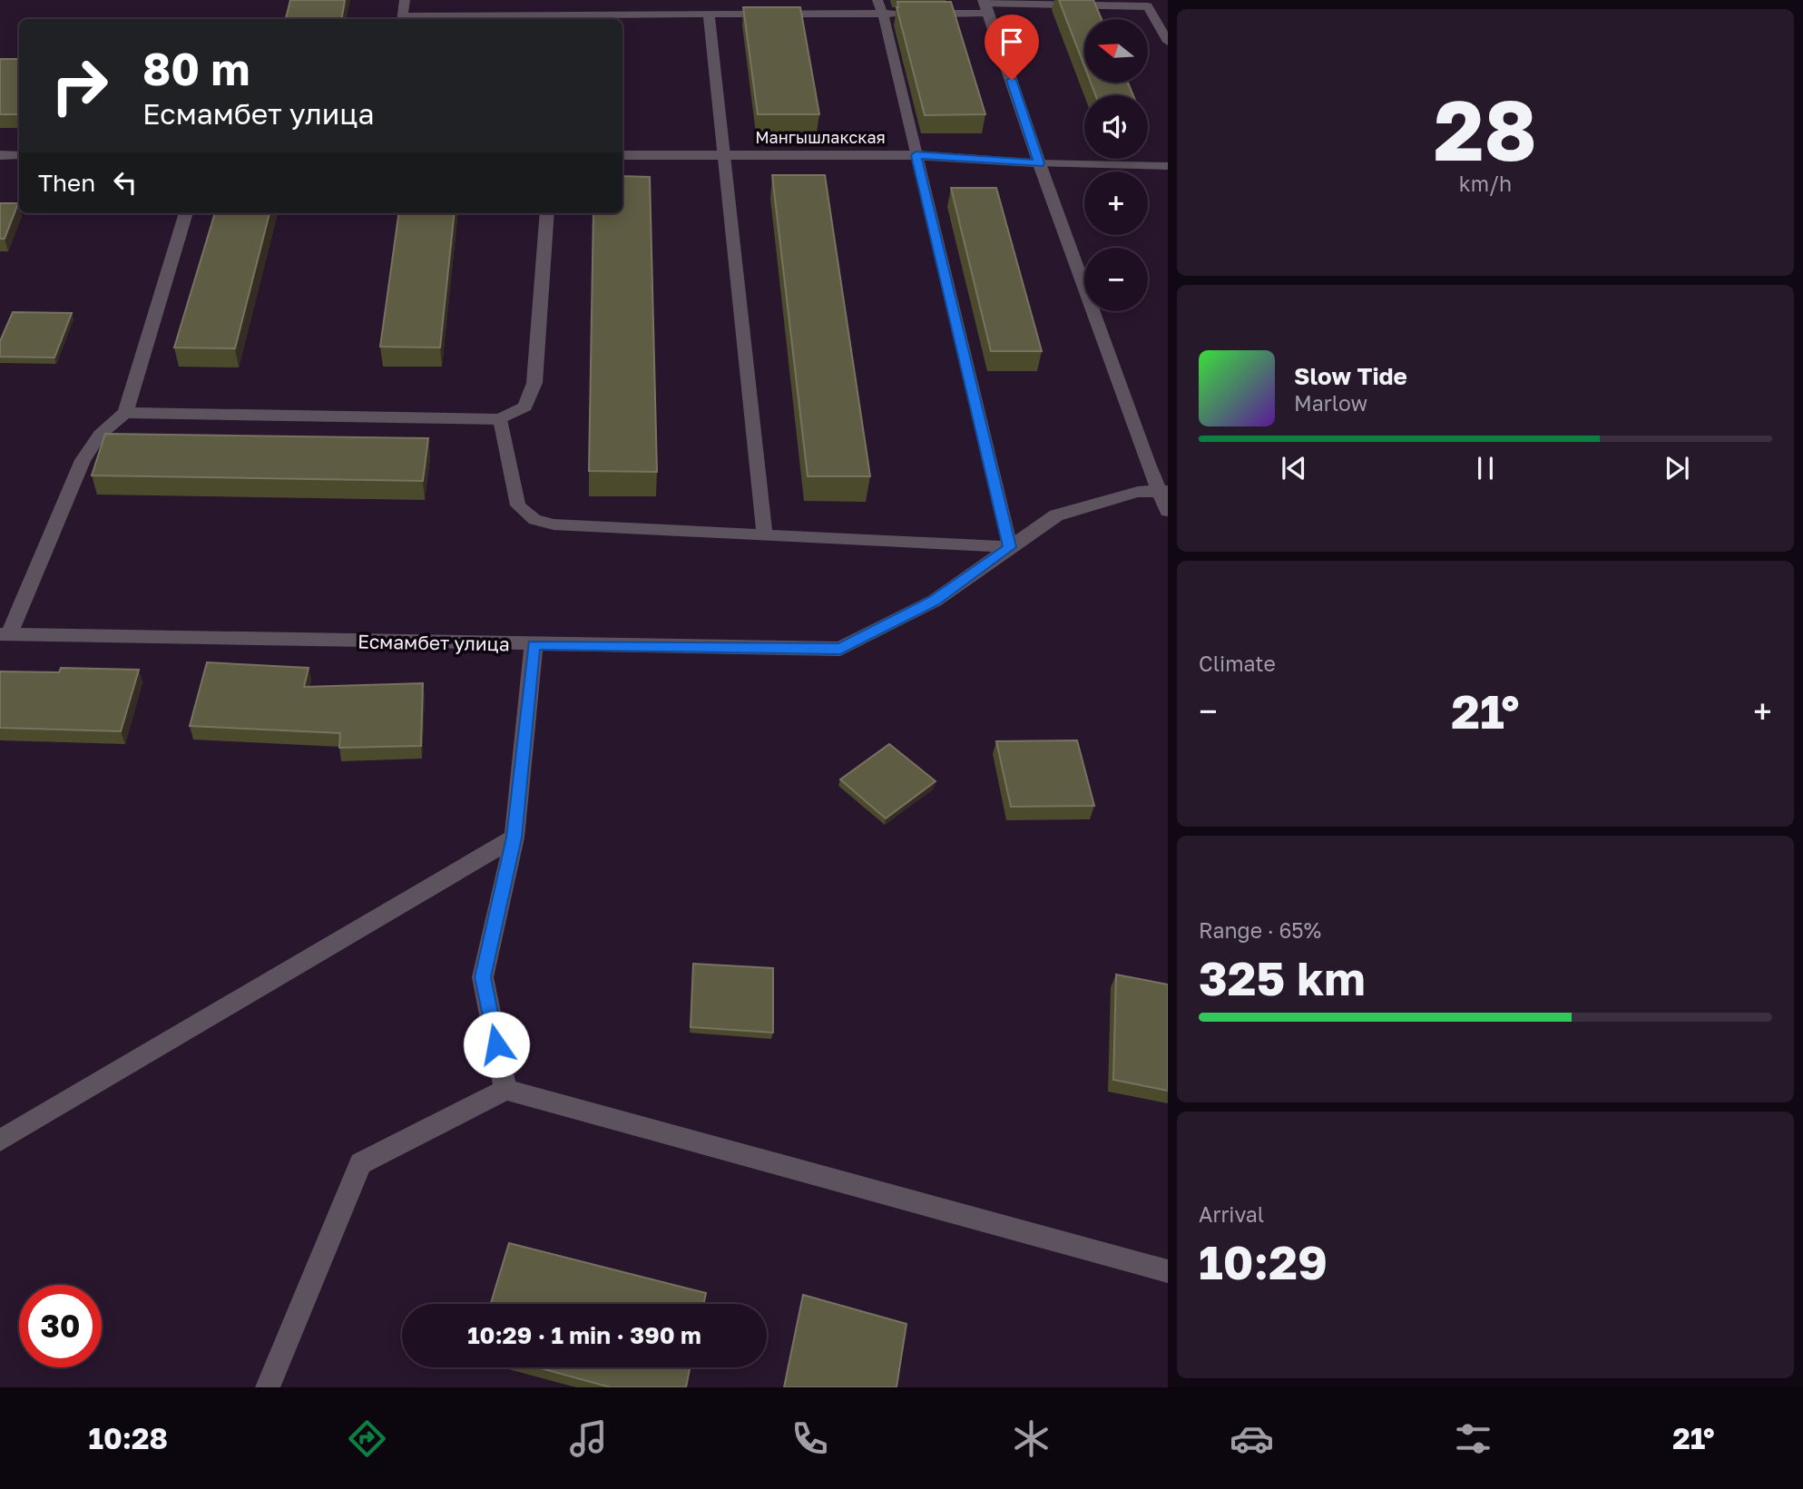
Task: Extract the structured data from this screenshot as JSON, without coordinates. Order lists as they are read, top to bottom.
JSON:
{
  "streets": {
    "street": ["Мангышлакская", "Есмамбет улица"]
  },
  "north": "left",
  "page": {
    "tile": [
      ["28", "km/h"],
      "Climate",
      ["Range · 65%", "325 km"],
      ["Arrival", "10:29"]
    ],
    "map_buttons": ["+", "−"],
    "turn": ["80 m", "Есмамбет улица"],
    "then": "Then",
    "song": ["Slow Tide", "Marlow"],
    "heat": ["−", "21°", "+"],
    "limit": "30",
    "trip": "10:29 · 1 min · 390 m",
    "tabs": ["10:28", "21°"]
  }
}
